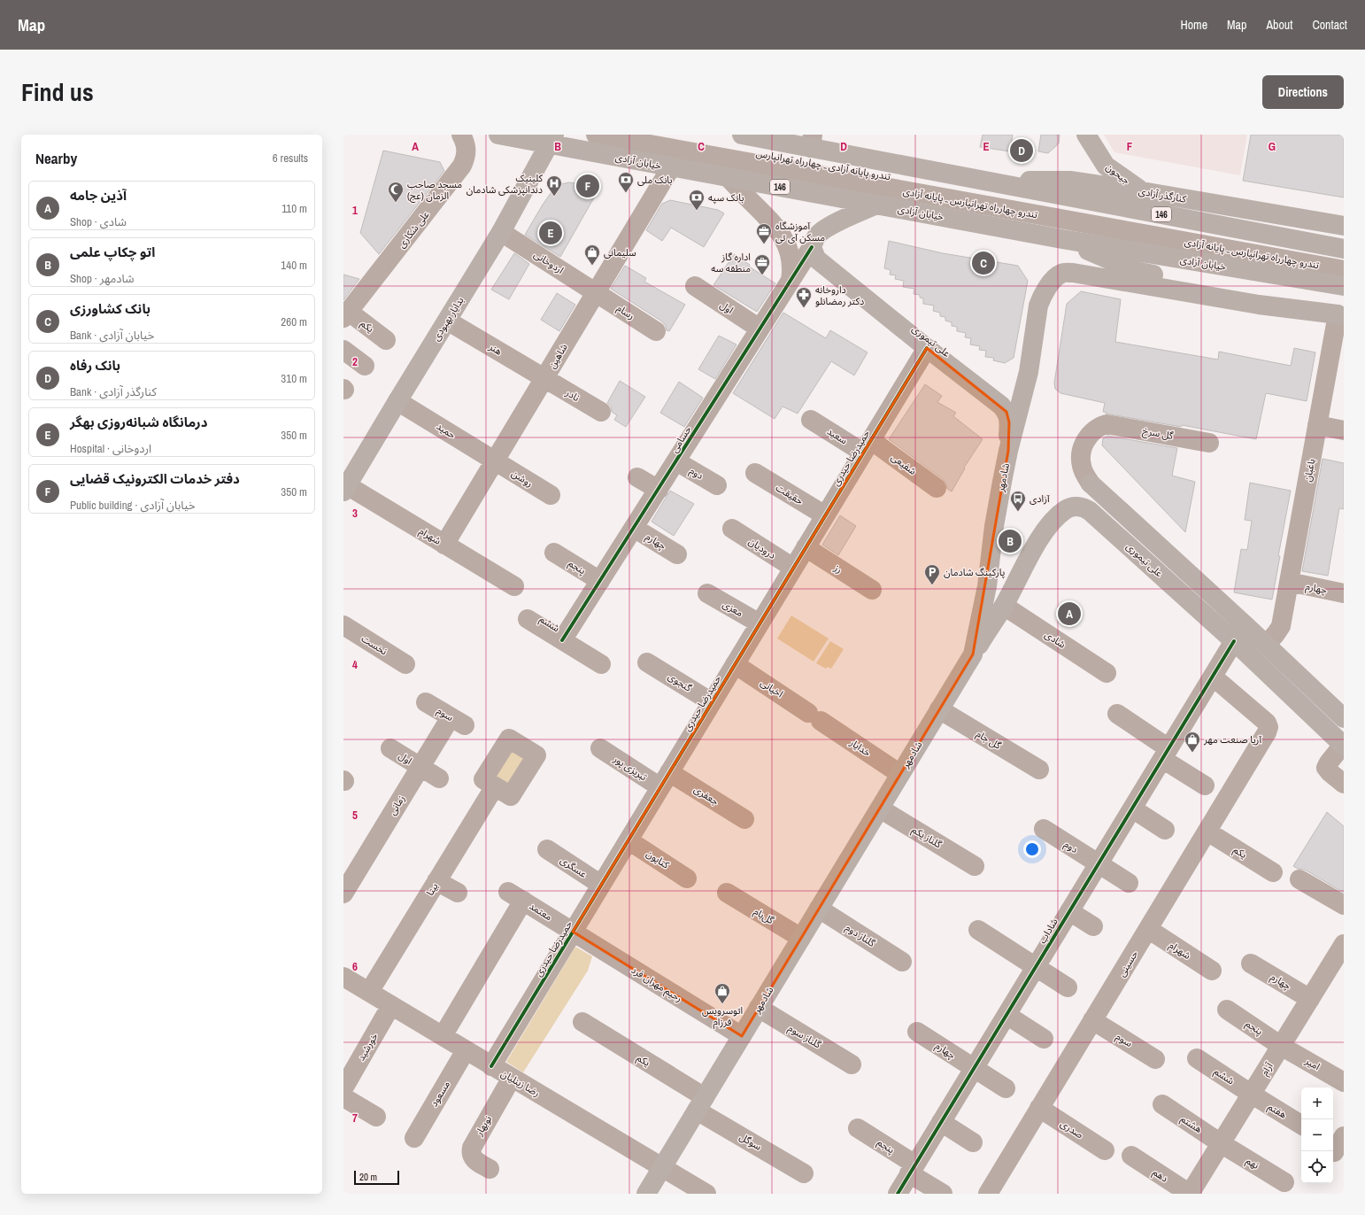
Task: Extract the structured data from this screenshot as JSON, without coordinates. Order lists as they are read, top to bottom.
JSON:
{
  "streets": {
    "main road": [
      "خیابان آزادی",
      "جیحون",
      "146",
      "کنارگذر آزادی",
      "بدایار بهبودی",
      "علی تیموری",
      "شادمهر"
    ],
    "street": [
      "تندرو پایانه آزادی ـ چهارراه تهرانپارس",
      "تندرو چهارراه تهرانپارس ـ پایانه آزادی",
      "علی شکاری",
      "اردوخانی",
      "اول",
      "رسام",
      "یکم",
      "هنر",
      "شاهین",
      "نادر",
      "حمید",
      "گل سرخ",
      "سعید",
      "حسامی",
      "حمیدرضا حیدری",
      "شفیعی",
      "باغبان",
      "دوم",
      "روشن",
      "حقیقت",
      "شهرام",
      "چهارم",
      "درودیان",
      "پنجم",
      "رز",
      "معزی",
      "ششم",
      "شادی",
      "نخست",
      "گنجوی",
      "اخیانی",
      "سوم",
      "گل جام",
      "خدایار",
      "تبریزی‌ پور",
      "جعفری",
      "زمانی",
      "گلناز یکم",
      "کتایون",
      "عسگری",
      "بیتا",
      "معتمد",
      "گل‌بام",
      "شاداب",
      "گلناز دوم",
      "حسینی",
      "رحیم مهران فرد",
      "گلناز سوم",
      "خورشید",
      "امیر",
      "آرام",
      "رضا زینلیان",
      "مسعود",
      "هفتم",
      "هشتم",
      "نوبهار",
      "صدری",
      "سوگل",
      "نهم",
      "دهم"
    ]
  },
  "crossings": [
    ["خیابان آزادی", "تندرو چهارراه تهرانپارس ـ پایانه آزادی"],
    ["خیابان آزادی", "بدایار بهبودی"],
    ["خیابان آزادی", "شاهین"],
    ["جیحون", "کنارگذر آزادی"],
    ["146", "کنارگذر آزادی"],
    ["علی شکاری", "یکم"],
    ["اردوخانی", "رسام"],
    ["اردوخانی", "بدایار بهبودی"],
    ["اردوخانی", "شاهین"],
    ["اول", "حسامی"],
    ["اول", "زمانی"],
    ["رسام", "شاهین"],
    ["بدایار بهبودی", "هنر"],
    ["بدایار بهبودی", "حمید"],
    ["بدایار بهبودی", "شهرام"],
    ["یکم", "شادمهر"],
    ["یکم", "حسینی"],
    ["یکم", "سوگل"],
    ["علی تیموری", "گل سرخ"],
    ["علی تیموری", "حسامی"],
    ["علی تیموری", "حمیدرضا حیدری"],
    ["علی تیموری", "باغبان"],
    ["علی تیموری", "شادمهر"],
    ["علی تیموری", "شادی"],
    ["علی تیموری", "شاداب"],
    ["هنر", "شاهین"],
    ["هنر", "نادر"],
    ["شاهین", "نادر"],
    ["شاهین", "حمید"],
    ["شاهین", "روشن"],
    ["شاهین", "شهرام"],
    ["حمید", "روشن"],
    ["سعید", "حمیدرضا حیدری"],
    ["سعید", "شفیعی"],
    ["حسامی", "دوم"],
    ["حسامی", "چهارم"],
    ["حسامی", "پنجم"],
    ["حسامی", "ششم"],
    ["حمیدرضا حیدری", "شفیعی"],
    ["حمیدرضا حیدری", "حقیقت"],
    ["حمیدرضا حیدری", "درودیان"],
    ["حمیدرضا حیدری", "رز"],
    ["حمیدرضا حیدری", "معزی"],
    ["حمیدرضا حیدری", "گنجوی"],
    ["حمیدرضا حیدری", "اخیانی"],
    ["حمیدرضا حیدری", "تبریزی‌ پور"],
    ["حمیدرضا حیدری", "جعفری"],
    ["حمیدرضا حیدری", "کتایون"],
    ["حمیدرضا حیدری", "عسگری"],
    ["حمیدرضا حیدری", "معتمد"],
    ["حمیدرضا حیدری", "رحیم مهران فرد"],
    ["حمیدرضا حیدری", "رضا زینلیان"],
    ["باغبان", "شادمهر"],
    ["باغبان", "چهارم"],
    ["دوم", "شاداب"],
    ["شادمهر", "گل جام"],
    ["شادمهر", "خدایار"],
    ["شادمهر", "گلناز یکم"],
    ["شادمهر", "گل‌بام"],
    ["شادمهر", "گلناز دوم"],
    ["شادمهر", "رحیم مهران فرد"],
    ["شادمهر", "گلناز سوم"],
    ["شادمهر", "رضا زینلیان"],
    ["شادمهر", "سوگل"],
    ["شهرام", "حسینی"],
    ["چهارم", "شاداب"],
    ["چهارم", "آرام"],
    ["پنجم", "شاداب"],
    ["پنجم", "امیر"],
    ["پنجم", "آرام"],
    ["ششم", "آرام"],
    ["ششم", "هفتم"],
    ["اخیانی", "خدایار"],
    ["سوم", "زمانی"],
    ["سوم", "حسینی"],
    ["تبریزی‌ پور", "جعفری"],
    ["بیتا", "رضا زینلیان"],
    ["معتمد", "رحیم مهران فرد"],
    ["معتمد", "رضا زینلیان"],
    ["شاداب", "حسینی"],
    ["حسینی", "صدری"],
    ["خورشید", "رضا زینلیان"],
    ["امیر", "آرام"],
    ["آرام", "هفتم"],
    ["آرام", "هشتم"],
    ["آرام", "نهم"],
    ["آرام", "دهم"],
    ["رضا زینلیان", "مسعود"],
    ["رضا زینلیان", "نوبهار"],
    ["هشتم", "نهم"]
  ],
  "places": {
    "bank": ["بانک ملی", "بانک سپه"],
    "hospital": ["کلینیک دندانپزشکی شادمان"],
    "mosque": ["مسجد صاحب الزمان (عج)"],
    "office": ["آموزشگاه مسکن آی تی", "اداره گاز منطقه سه"],
    "shop": ["سلیمانی", "آریا صنعت مهر", "اتوسرویس فرزام"],
    "pharmacy": ["داروخانه دکتر رمضانلو"],
    "bus stop": ["آزادی"],
    "parking": ["پارکینگ شادمان"]
  },
  "scale_bar": "20 m",
  "page": {
    "header": "Map",
    "nav": [
      "Home",
      "Map",
      "About",
      "Contact"
    ],
    "title": "Find us",
    "buttons": "Directions",
    "heading": ["Nearby", "6 results"],
    "pins": [
      "D",
      "F",
      "E",
      "C",
      "B",
      "A"
    ],
    "list": [
      {
        "mark": "A",
        "name": "آذین جامه",
        "note": "Shop · شادی",
        "value": "110 m"
      },
      {
        "mark": "B",
        "name": "اتو چکاپ علمی",
        "note": "Shop · شادمهر",
        "value": "140 m"
      },
      {
        "mark": "C",
        "name": "بانک کشاورزی",
        "note": "Bank · خیابان آزادی",
        "value": "260 m"
      },
      {
        "mark": "D",
        "name": "بانک رفاه",
        "note": "Bank · کنارگذر آزادی",
        "value": "310 m"
      },
      {
        "mark": "E",
        "name": "درمانگاه شبانه‌روزی بهگر",
        "note": "Hospital · اردوخانی",
        "value": "350 m"
      },
      {
        "mark": "F",
        "name": "دفتر خدمات الکترونیک قضایی",
        "note": "Public building · خیابان آزادی",
        "value": "350 m"
      }
    ],
    "map_buttons": ["+", "−"],
    "scale": "20 m"
  },
  "grid": {
    "columns": [
      "A",
      "B",
      "C",
      "D",
      "E",
      "F",
      "G"
    ],
    "rows": [
      "1",
      "2",
      "3",
      "4",
      "5",
      "6",
      "7"
    ]
  }
}
